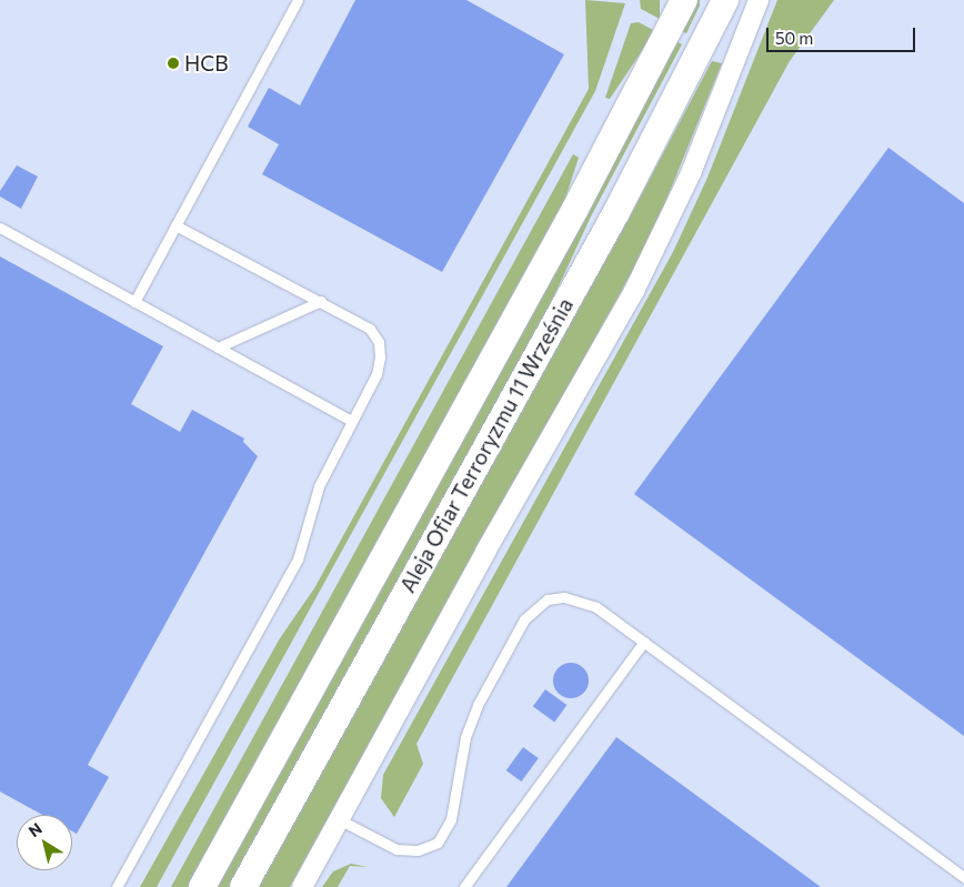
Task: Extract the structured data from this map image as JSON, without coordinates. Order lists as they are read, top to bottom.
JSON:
{
  "streets": {
    "street": ["Aleja Ofiar Terroryzmu 11 Września"]
  },
  "places": ["HCB"],
  "scale_bar": "50 m",
  "north": "top left"
}
